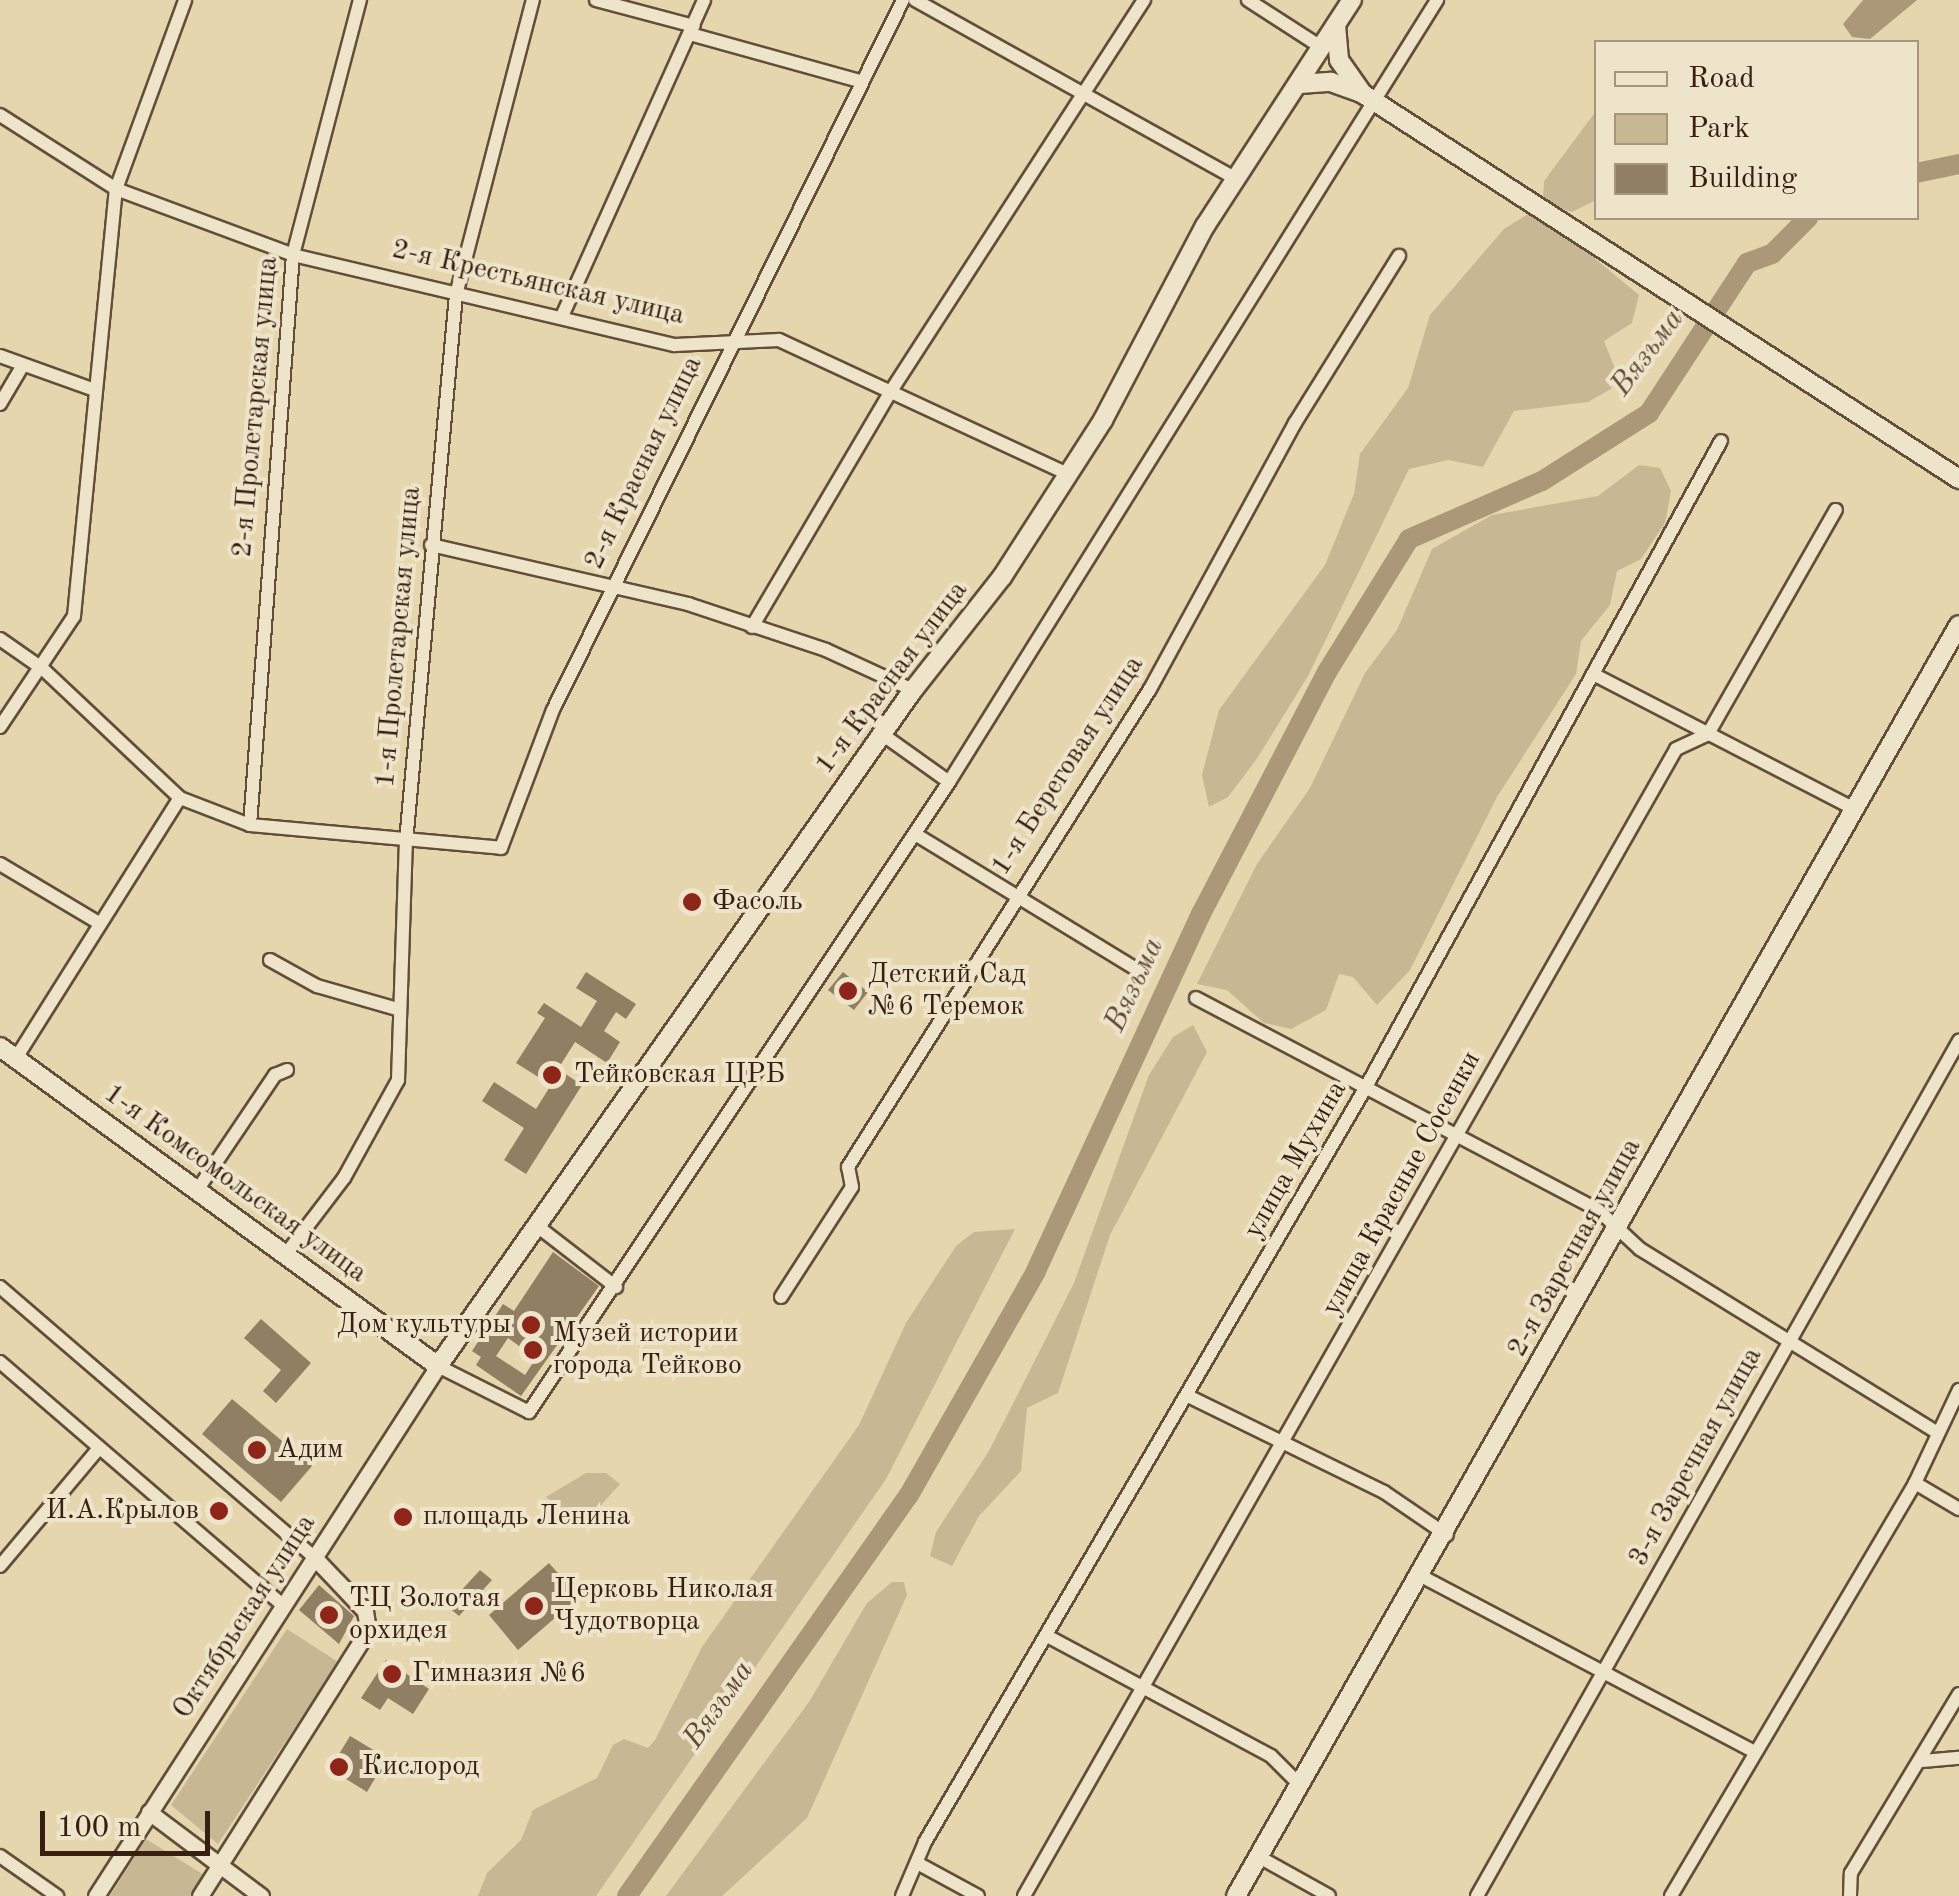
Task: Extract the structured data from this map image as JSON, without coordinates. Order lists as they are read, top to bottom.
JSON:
{
  "streets": {
    "main road": ["1-я Красная улица", "1-я Комсомольская улица", "2-я Заречная улица"],
    "street": [
      "2-я Крестьянская улица",
      "2-я Пролетарская улица",
      "2-я Красная улица",
      "1-я Пролетарская улица",
      "1-я Береговая улица",
      "улица Мухина",
      "улица Красные Сосенки",
      "3-я Заречная улица",
      "Октябрьская улица"
    ]
  },
  "crossings": [
    ["2-я Крестьянская улица", "2-я Пролетарская улица"],
    ["2-я Крестьянская улица", "2-я Красная улица"],
    ["2-я Крестьянская улица", "1-я Пролетарская улица"],
    ["2-я Крестьянская улица", "1-я Красная улица"],
    ["2-я Красная улица", "1-я Пролетарская улица"],
    ["1-я Пролетарская улица", "1-я Комсомольская улица"],
    ["1-я Красная улица", "1-я Комсомольская улица"],
    ["1-я Красная улица", "Октябрьская улица"],
    ["1-я Комсомольская улица", "Октябрьская улица"]
  ],
  "water": ["Вязьма"],
  "places": [
    "Фасоль",
    "Детский Сад №6 Теремок",
    "Тейковская ЦРБ",
    "Дом культуры",
    "Музей истории города Тейково",
    "Адим",
    "И.А.Крылов",
    "площадь Ленина",
    "Церковь Николая Чудотворца",
    "ТЦ Золотая орхидея",
    "Гимназия №6",
    "Кислород"
  ],
  "legend": ["Road", "Park", "Building"],
  "scale_bar": "100 m"
}
